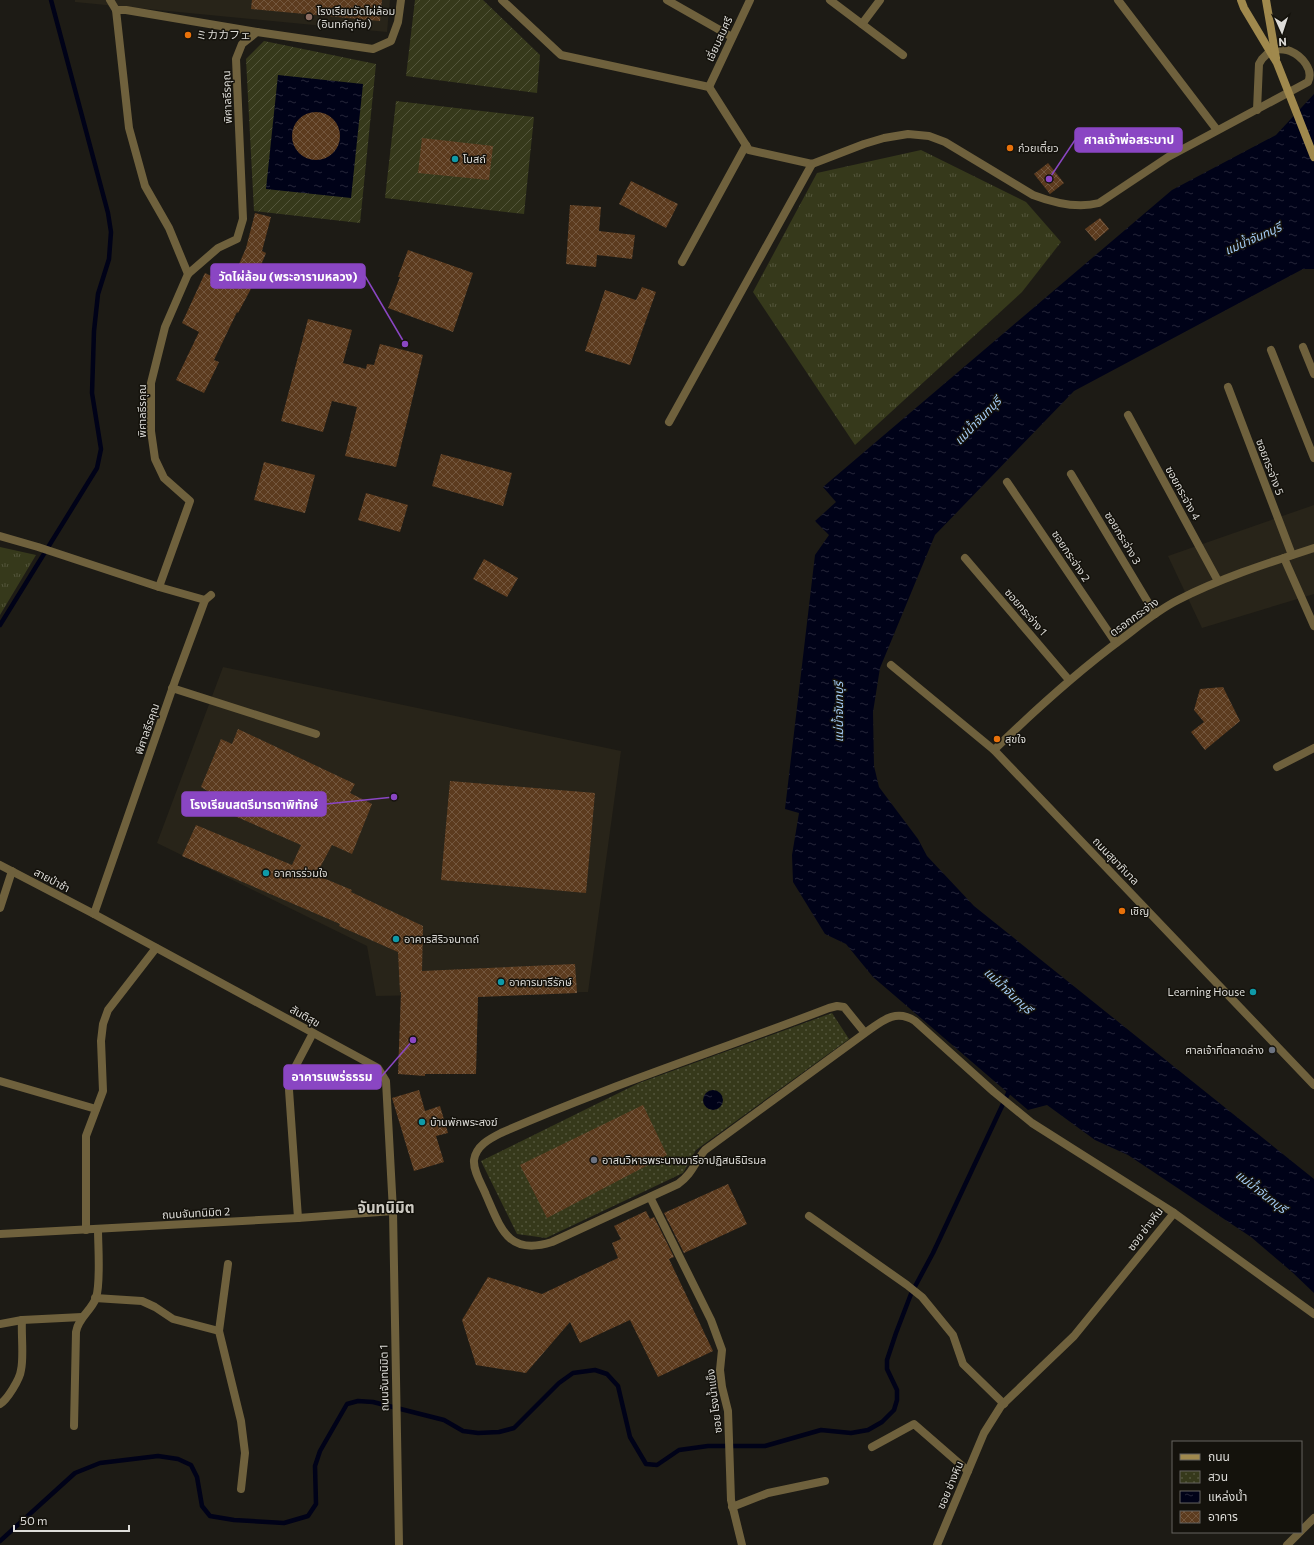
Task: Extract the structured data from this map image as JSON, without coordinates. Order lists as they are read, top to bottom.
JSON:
{
  "streets": {
    "street": [
      "เอี่ยมสมศรี",
      "พิศาลธีรคุณ",
      "ซอยกระจ่าง 5",
      "ซอยกระจ่าง 4",
      "ซอยกระจ่าง 3",
      "ซอยกระจ่าง 2",
      "ซอยกระจ่าง 1",
      "ตรอกกระจ่าง",
      "ถนนสุขาภิบาล",
      "สายป่าช้า",
      "สันติสุข",
      "ถนนจันทนิมิต 2",
      "ซอย ช่างหิน",
      "ถนนจันทนิมิต 1",
      "ซอย โรงน้ำแข็ง"
    ]
  },
  "crossings": [
    ["พิศาลธีรคุณ", "สายป่าช้า"],
    ["พิศาลธีรคุณ", "สันติสุข"],
    ["ซอยกระจ่าง 5", "ตรอกกระจ่าง"],
    ["ซอยกระจ่าง 4", "ตรอกกระจ่าง"],
    ["ซอยกระจ่าง 3", "ตรอกกระจ่าง"],
    ["ซอยกระจ่าง 2", "ตรอกกระจ่าง"],
    ["ซอยกระจ่าง 1", "ตรอกกระจ่าง"],
    ["ตรอกกระจ่าง", "ถนนสุขาภิบาล"],
    ["สายป่าช้า", "สันติสุข"],
    ["สันติสุข", "ถนนจันทนิมิต 2"],
    ["สันติสุข", "ถนนจันทนิมิต 1"],
    ["ถนนจันทนิมิต 2", "ถนนจันทนิมิต 1"],
    ["ซอย ช่างหิน", "ซอย โรงน้ำแข็ง"]
  ],
  "districts": ["จันทนิมิต"],
  "water": ["แม่น้ำจันทบุรี"],
  "places": [
    "โรงเรียนวัดไผ่ล้อม (อินทก์อุทัย)",
    "ミカカフェ",
    "ก๋วยเตี๋ยว",
    "โบสถ์",
    "ศาลเจ้าพ่อสระบาป",
    "วัดไผ่ล้อม (พระอารามหลวง)",
    "สุขใจ",
    "โรงเรียนสตรีมารดาพิทักษ์",
    "อาคารร่วมใจ",
    "เชิญ",
    "อาคารสิริวจนาตถ์",
    "อาคารมารีรักษ์",
    "Learning House",
    "อาคารแพร่ธรรม",
    "ศาลเจ้าที่ตลาดล่าง",
    "บ้านพักพระสงฆ์",
    "อาสนวิหารพระนางมารีอาปฏิสนธินิรมล"
  ],
  "legend": [
    "ถนน",
    "สวน",
    "แหล่งน้ำ",
    "อาคาร"
  ],
  "scale_bar": "50 m",
  "north": "bottom"
}
